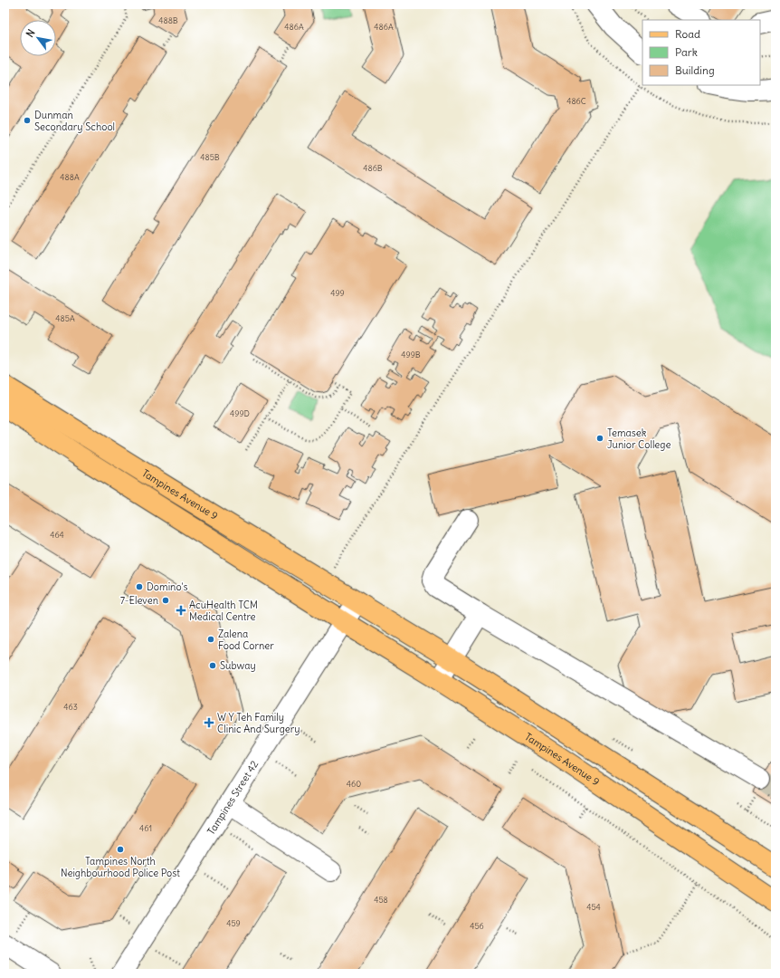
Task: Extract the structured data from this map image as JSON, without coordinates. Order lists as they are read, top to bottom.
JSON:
{
  "streets": {
    "main road": ["Tampines Avenue 9"],
    "street": ["Tampines Street 42"]
  },
  "crossings": [
    ["Tampines Avenue 9", "Tampines Street 42"]
  ],
  "places": {
    "other": [
      "Dunman Secondary School",
      "Temasek Junior College",
      "Domino's",
      "7-Eleven",
      "Zalena Food Corner",
      "Subway",
      "Tampines North Neighbourhood Police Post"
    ],
    "health": ["AcuHealth TCM Medical Centre", "W Y Teh Family Clinic And Surgery"]
  },
  "house_numbers": [
    "488B",
    "486A",
    "486A",
    "486C",
    "485B",
    "486B",
    "488A",
    "499",
    "485A",
    "499B",
    "499D",
    "464",
    "463",
    "460",
    "461",
    "458",
    "454",
    "459",
    "456"
  ],
  "legend": ["Road", "Park", "Building"],
  "north": "top left"
}
